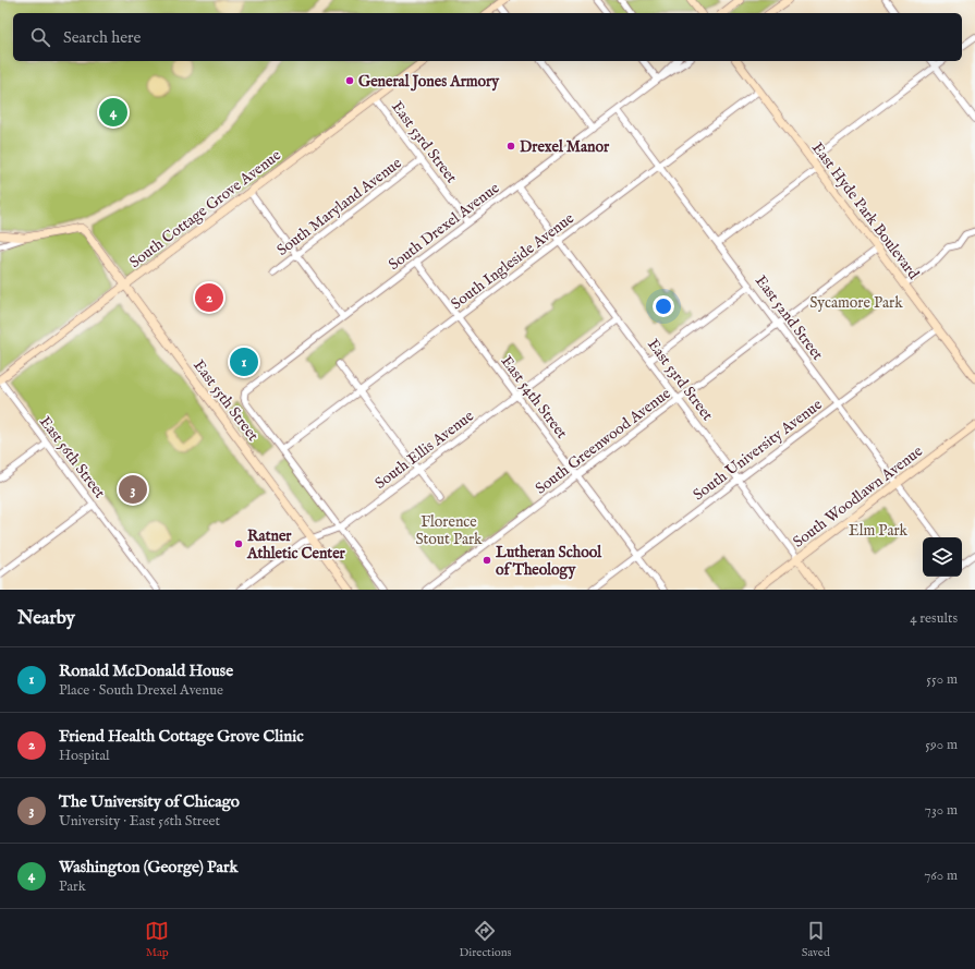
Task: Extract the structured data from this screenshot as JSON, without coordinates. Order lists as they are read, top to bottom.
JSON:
{
  "streets": {
    "main road": [
      "East 53rd Street",
      "South Cottage Grove Avenue",
      "East Hyde Park Boulevard",
      "East 55th Street",
      "South Woodlawn Avenue"
    ],
    "street": [
      "South Maryland Avenue",
      "South Drexel Avenue",
      "South Ingleside Avenue",
      "East 52nd Street",
      "East 54th Street",
      "South Greenwood Avenue",
      "South Ellis Avenue",
      "South University Avenue",
      "East 56th Street"
    ]
  },
  "crossings": [
    ["East 53rd Street", "South Maryland Avenue"],
    ["East 53rd Street", "South Cottage Grove Avenue"],
    ["East 53rd Street", "South Drexel Avenue"],
    ["East 53rd Street", "South Ingleside Avenue"],
    ["East 53rd Street", "South Greenwood Avenue"],
    ["East 53rd Street", "South Ellis Avenue"],
    ["East 53rd Street", "South University Avenue"],
    ["East 53rd Street", "South Woodlawn Avenue"],
    ["South Cottage Grove Avenue", "East 55th Street"],
    ["South Cottage Grove Avenue", "East 56th Street"],
    ["East Hyde Park Boulevard", "South Ingleside Avenue"],
    ["East Hyde Park Boulevard", "South Greenwood Avenue"],
    ["East Hyde Park Boulevard", "South University Avenue"],
    ["South Drexel Avenue", "East 52nd Street"],
    ["South Drexel Avenue", "East 54th Street"],
    ["South Drexel Avenue", "East 55th Street"],
    ["South Ingleside Avenue", "East 52nd Street"],
    ["South Ingleside Avenue", "East 54th Street"],
    ["South Ingleside Avenue", "East 55th Street"],
    ["East 52nd Street", "South Greenwood Avenue"],
    ["East 52nd Street", "South University Avenue"],
    ["East 52nd Street", "South Woodlawn Avenue"],
    ["East 54th Street", "South Greenwood Avenue"],
    ["East 54th Street", "South Ellis Avenue"],
    ["East 54th Street", "South University Avenue"],
    ["East 55th Street", "South Ellis Avenue"]
  ],
  "parks": ["Sycamore Park", "Florence Stout Park", "Elm Park"],
  "places": [
    "General Jones Armory",
    "Drexel Manor",
    "Ratner Athletic Center",
    "Lutheran School of Theology"
  ],
  "page": {
    "search": "Search here",
    "pins": [
      "4",
      "2",
      "1",
      "3"
    ],
    "heading": ["Nearby", "4 results"],
    "list": [
      {
        "mark": "1",
        "name": "Ronald McDonald House",
        "note": "Place · South Drexel Avenue",
        "value": "550 m"
      },
      {
        "mark": "2",
        "name": "Friend Health Cottage Grove Clinic",
        "note": "Hospital",
        "value": "590 m"
      },
      {
        "mark": "3",
        "name": "The University of Chicago",
        "note": "University · East 56th Street",
        "value": "730 m"
      },
      {
        "mark": "4",
        "name": "Washington (George) Park",
        "note": "Park",
        "value": "760 m"
      }
    ],
    "nav": ["Map", "Directions", "Saved"]
  }
}
